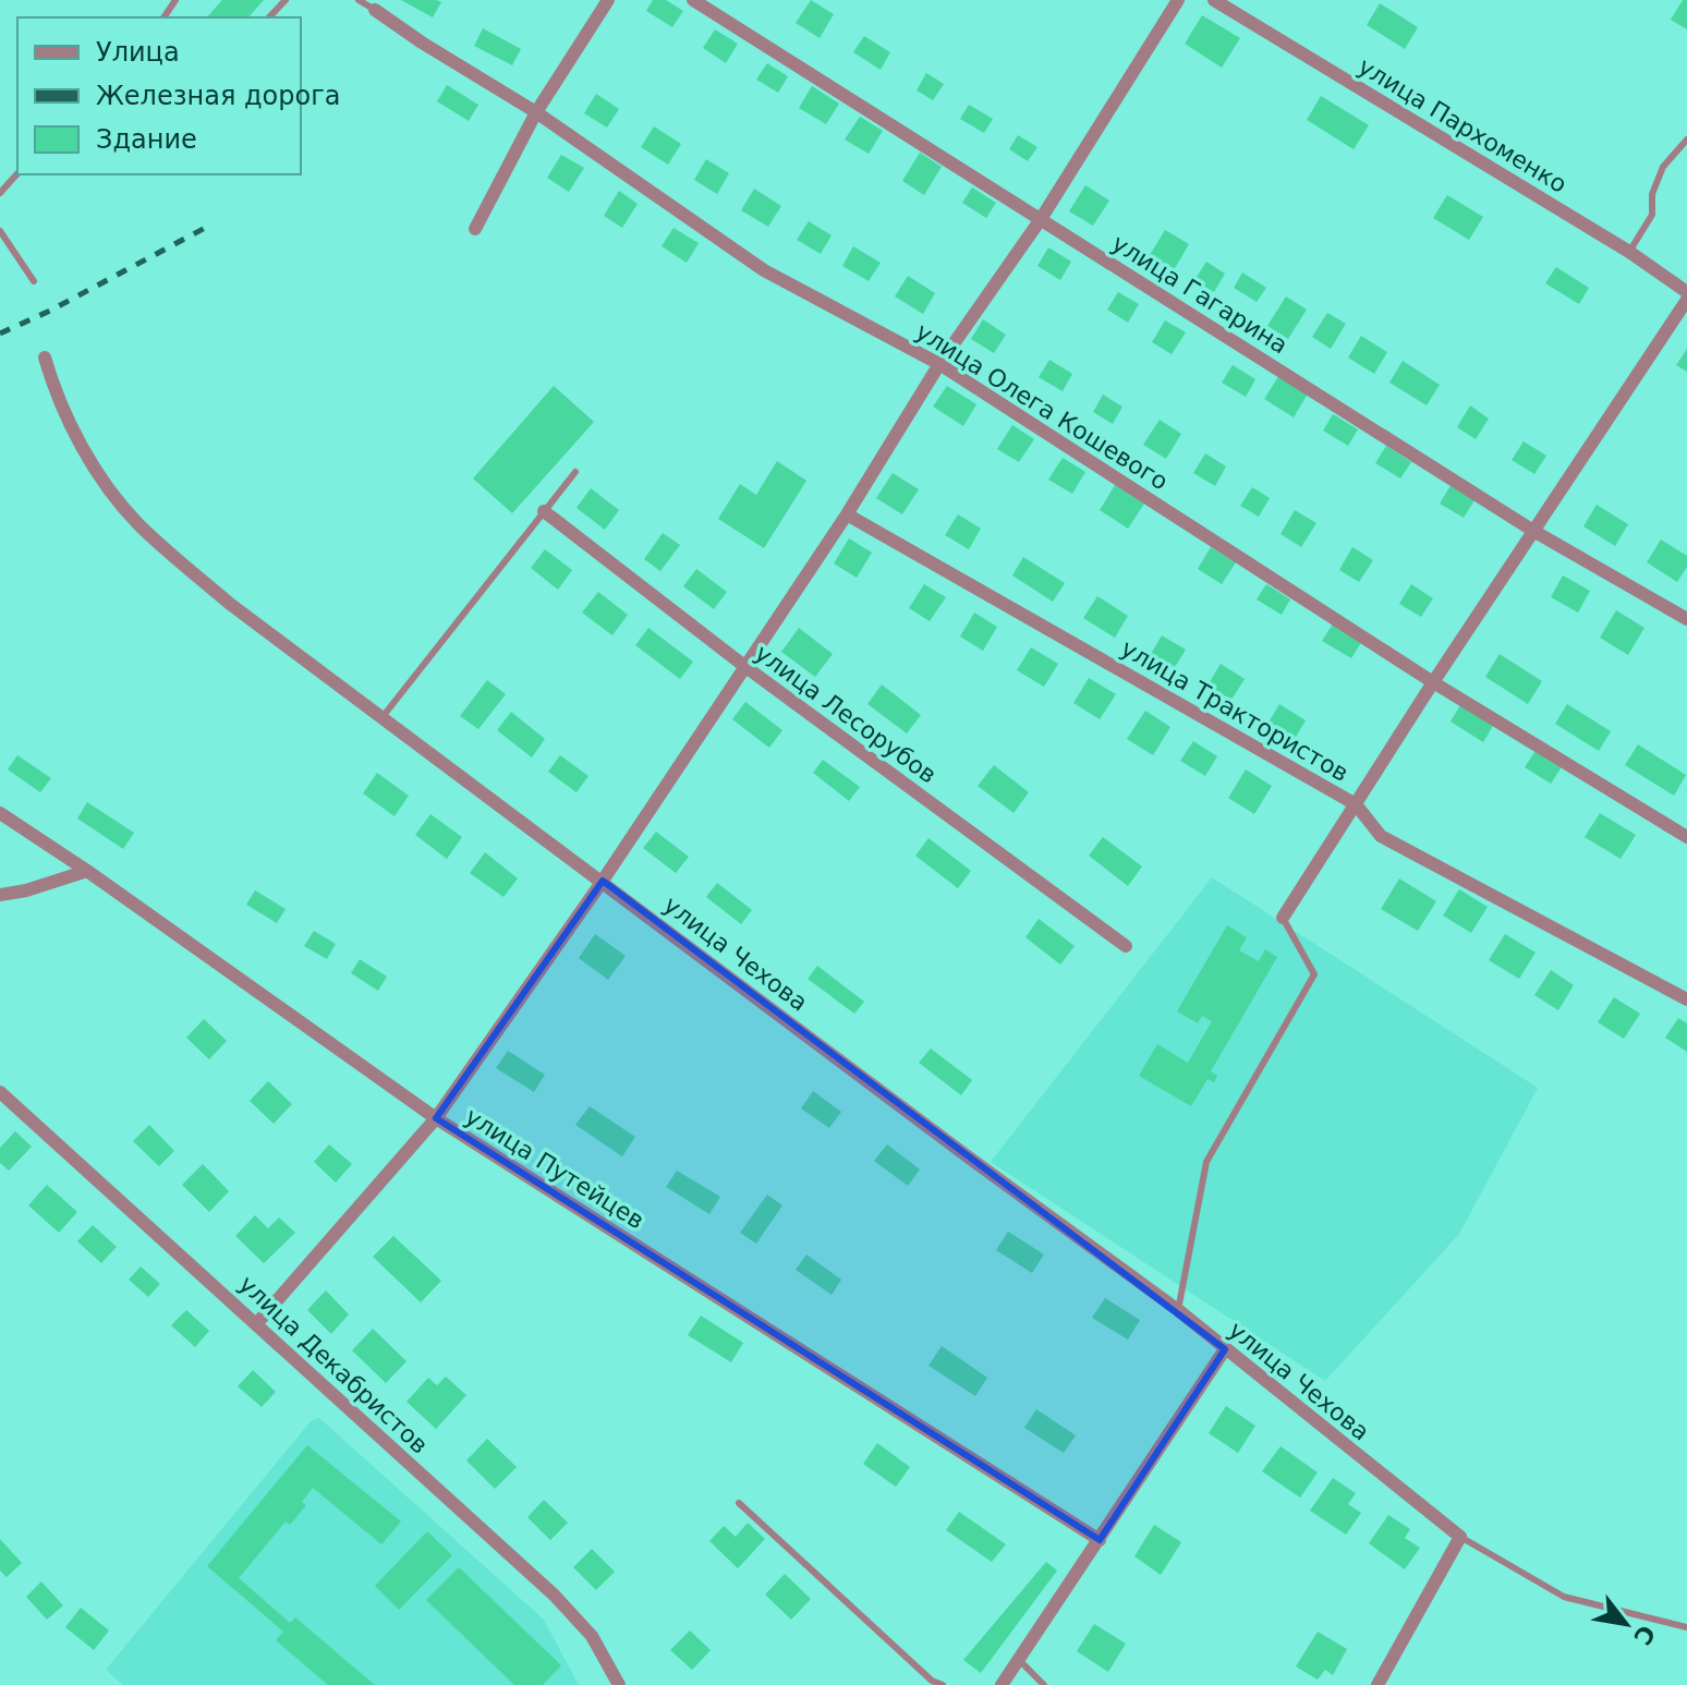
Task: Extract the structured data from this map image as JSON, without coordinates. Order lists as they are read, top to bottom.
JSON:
{
  "streets": {
    "street": [
      "улица Пархоменко",
      "улица Гагарина",
      "улица Олега Кошевого",
      "улица Трактористов",
      "улица Лесорубов",
      "улица Чехова",
      "улица Путейцев",
      "улица Декабристов"
    ]
  },
  "legend": ["Улица", "Железная дорога", "Здание"],
  "north": "bottom right"
}
